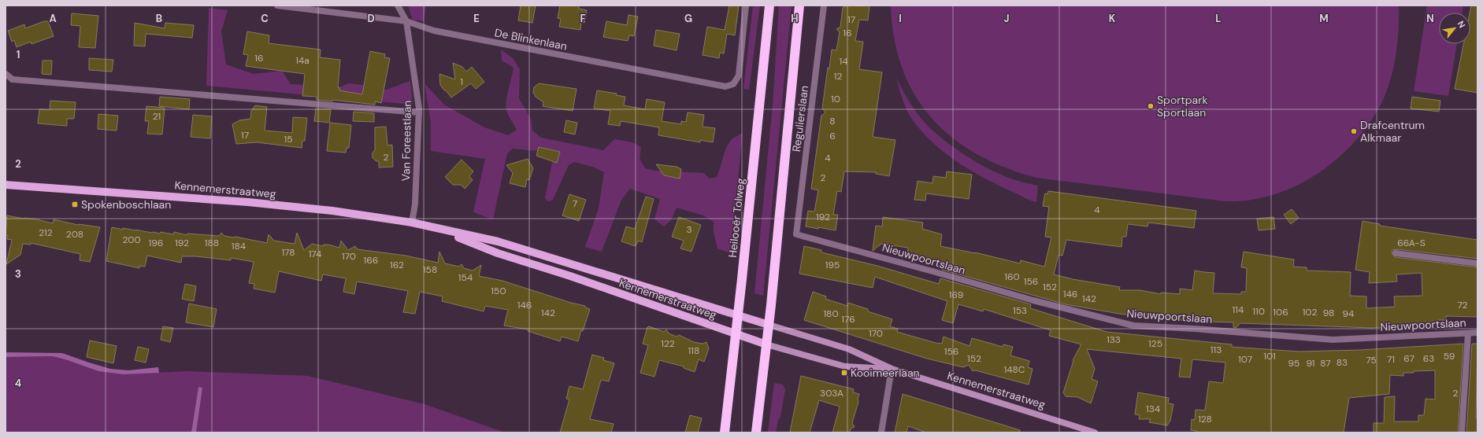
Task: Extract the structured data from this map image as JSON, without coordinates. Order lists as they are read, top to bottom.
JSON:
{
  "streets": {
    "highway": ["Heilooër Tolweg"],
    "main road": ["Kennemerstraatweg"],
    "street": [
      "De Blinkenlaan",
      "Regulierslaan",
      "Van Foreestlaan",
      "Nieuwpoortslaan"
    ]
  },
  "crossings": [
    ["De Blinkenlaan", "Van Foreestlaan"],
    ["Regulierslaan", "Nieuwpoortslaan"],
    ["Van Foreestlaan", "Kennemerstraatweg"],
    ["Kennemerstraatweg", "Heilooër Tolweg"]
  ],
  "places": {
    "other": ["Sportpark Sportlaan", "Drafcentrum Alkmaar"],
    "transit": ["Spokenboschlaan", "Kooimeerlaan"]
  },
  "house_numbers": [
    "17",
    "16",
    "16",
    "14a",
    "14",
    "12",
    "1",
    "10",
    "21",
    "8",
    "17",
    "6",
    "15",
    "2",
    "4",
    "2",
    "7",
    "4",
    "192",
    "3",
    "212",
    "208",
    "200",
    "196",
    "192",
    "188",
    "66A-S",
    "184",
    "178",
    "174",
    "170",
    "166",
    "162",
    "195",
    "158",
    "160",
    "154",
    "156",
    "152",
    "150",
    "146",
    "169",
    "142",
    "146",
    "72",
    "114",
    "153",
    "110",
    "106",
    "102",
    "142",
    "98",
    "180",
    "94",
    "176",
    "170",
    "133",
    "122",
    "125",
    "113",
    "118",
    "156",
    "101",
    "59",
    "152",
    "67",
    "63",
    "107",
    "71",
    "75",
    "83",
    "95",
    "91",
    "87",
    "148C",
    "303A",
    "2",
    "134",
    "128"
  ],
  "north": "top right",
  "grid": {
    "columns": [
      "A",
      "B",
      "C",
      "D",
      "E",
      "F",
      "G",
      "H",
      "I",
      "J",
      "K",
      "L",
      "M",
      "N"
    ],
    "rows": [
      "1",
      "2",
      "3",
      "4"
    ]
  }
}
